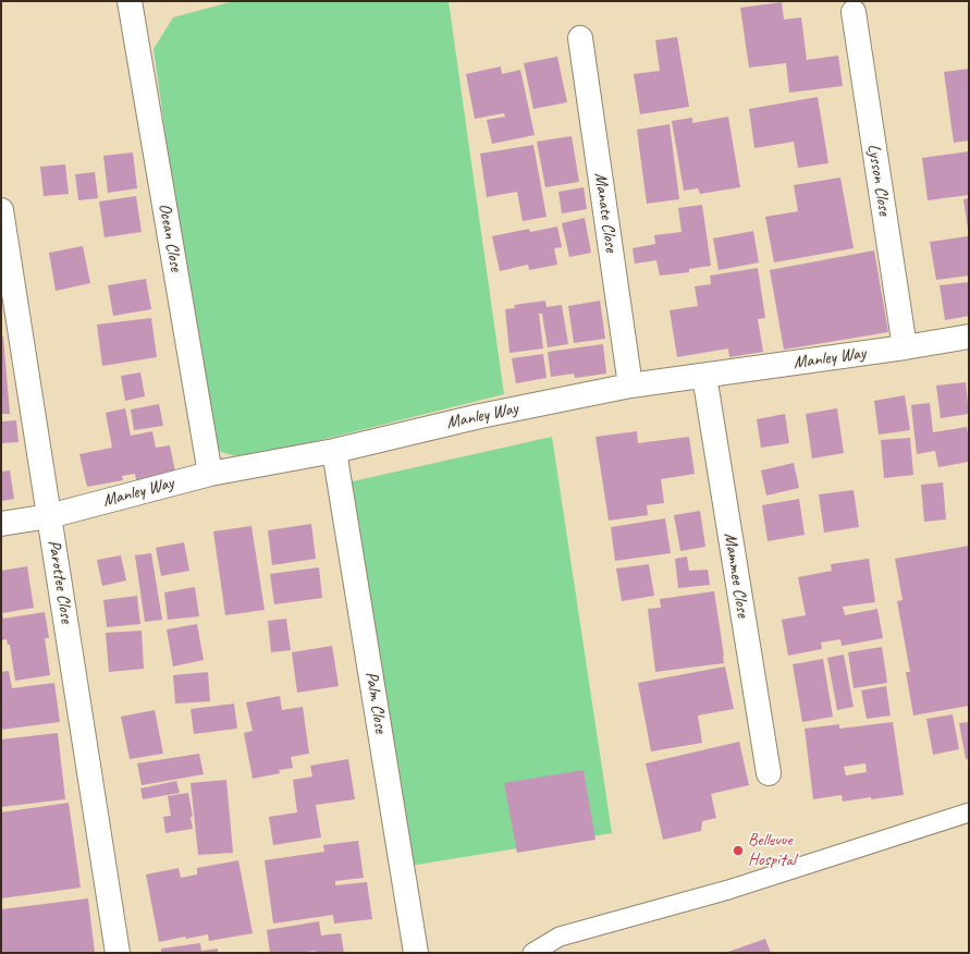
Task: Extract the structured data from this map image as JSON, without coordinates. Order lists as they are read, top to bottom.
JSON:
{
  "streets": {
    "street": [
      "Lysson Close",
      "Manate Close",
      "Ocean Close",
      "Manley Way",
      "Mammee Close",
      "Parottee Close",
      "Palm Close"
    ]
  },
  "crossings": [
    ["Lysson Close", "Manley Way"],
    ["Manate Close", "Manley Way"],
    ["Ocean Close", "Manley Way"],
    ["Manley Way", "Mammee Close"],
    ["Manley Way", "Parottee Close"],
    ["Manley Way", "Palm Close"]
  ],
  "places": ["Bellevue Hospital"]
}
